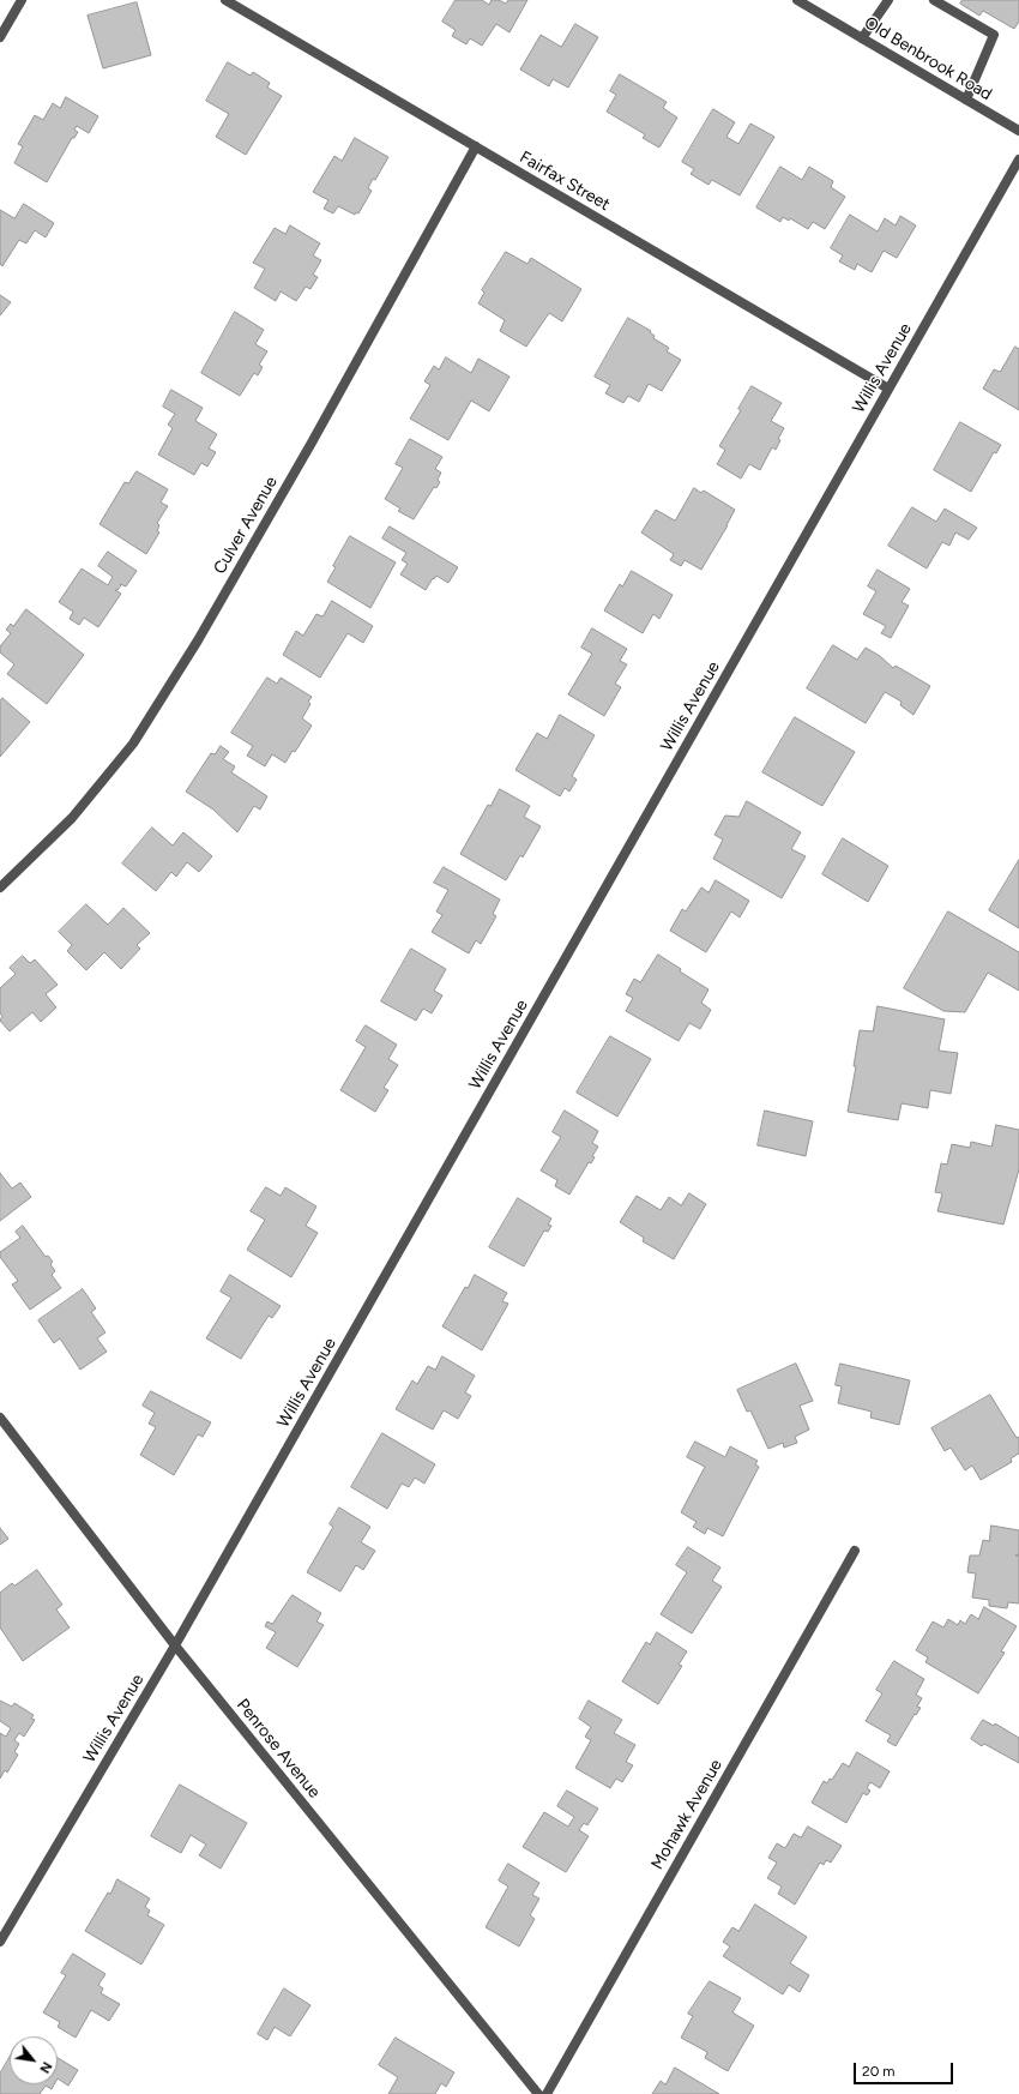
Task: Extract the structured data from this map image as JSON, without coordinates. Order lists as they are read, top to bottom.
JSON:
{
  "streets": {
    "street": [
      "Old Benbrook Road",
      "Fairfax Street",
      "Willis Avenue",
      "Culver Avenue",
      "Penrose Avenue",
      "Mohawk Avenue"
    ]
  },
  "crossings": [
    ["Fairfax Street", "Willis Avenue"],
    ["Fairfax Street", "Culver Avenue"],
    ["Willis Avenue", "Penrose Avenue"]
  ],
  "scale_bar": "20 m",
  "north": "bottom right"
}
